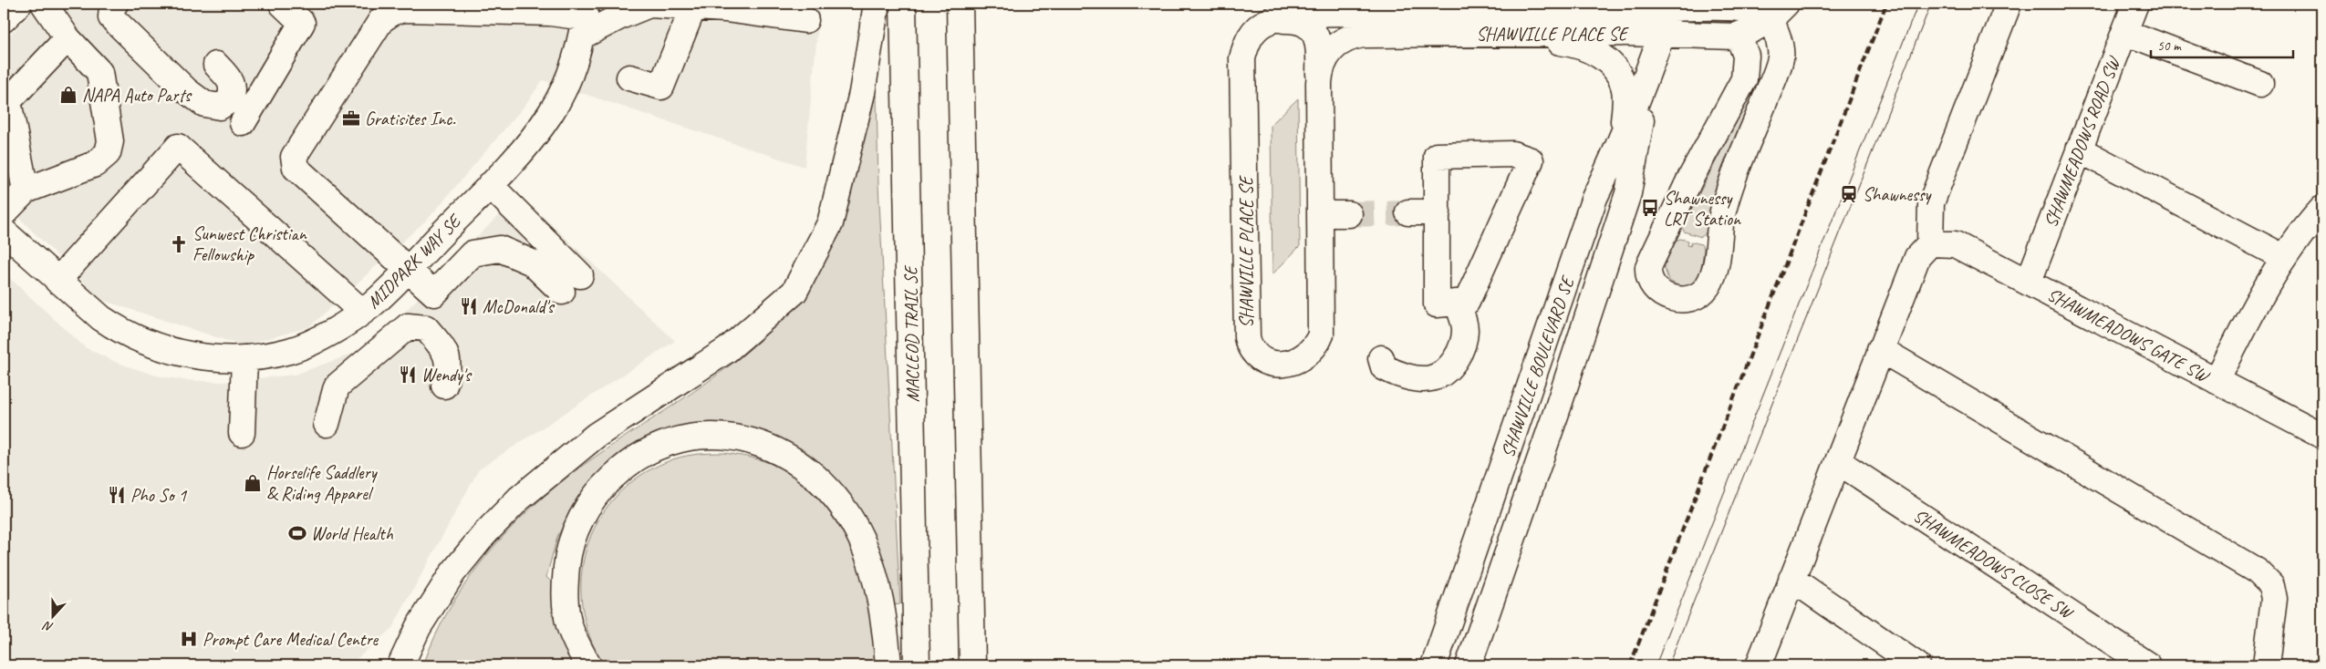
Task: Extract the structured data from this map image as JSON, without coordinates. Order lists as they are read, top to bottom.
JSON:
{
  "streets": {
    "main road": [
      "SHAWVILLE PLACE SE",
      "SHAWMEADOWS ROAD SW",
      "MIDPARK WAY SE",
      "MACLEOD TRAIL SE",
      "SHAWMEADOWS GATE SW",
      "SHAWVILLE BOULEVARD SE",
      "SHAWMEADOWS CLOSE SW"
    ]
  },
  "crossings": [
    ["SHAWVILLE PLACE SE", "SHAWVILLE BOULEVARD SE"],
    ["SHAWMEADOWS ROAD SW", "SHAWMEADOWS GATE SW"]
  ],
  "places": {
    "shop": ["NAPA Auto Parts", "Horselife Saddlery & Riding Apparel"],
    "office": ["Gratisites Inc."],
    "station": ["Shawnessy"],
    "bus stop": ["Shawnessy LRT Station"],
    "church": ["Sunwest Christian Fellowship"],
    "restaurant": ["McDonald's", "Wendy's", "Pho So 1"],
    "sports": ["World Health"],
    "hospital": ["Prompt Care Medical Centre"]
  },
  "scale_bar": "50 m",
  "north": "bottom"
}
